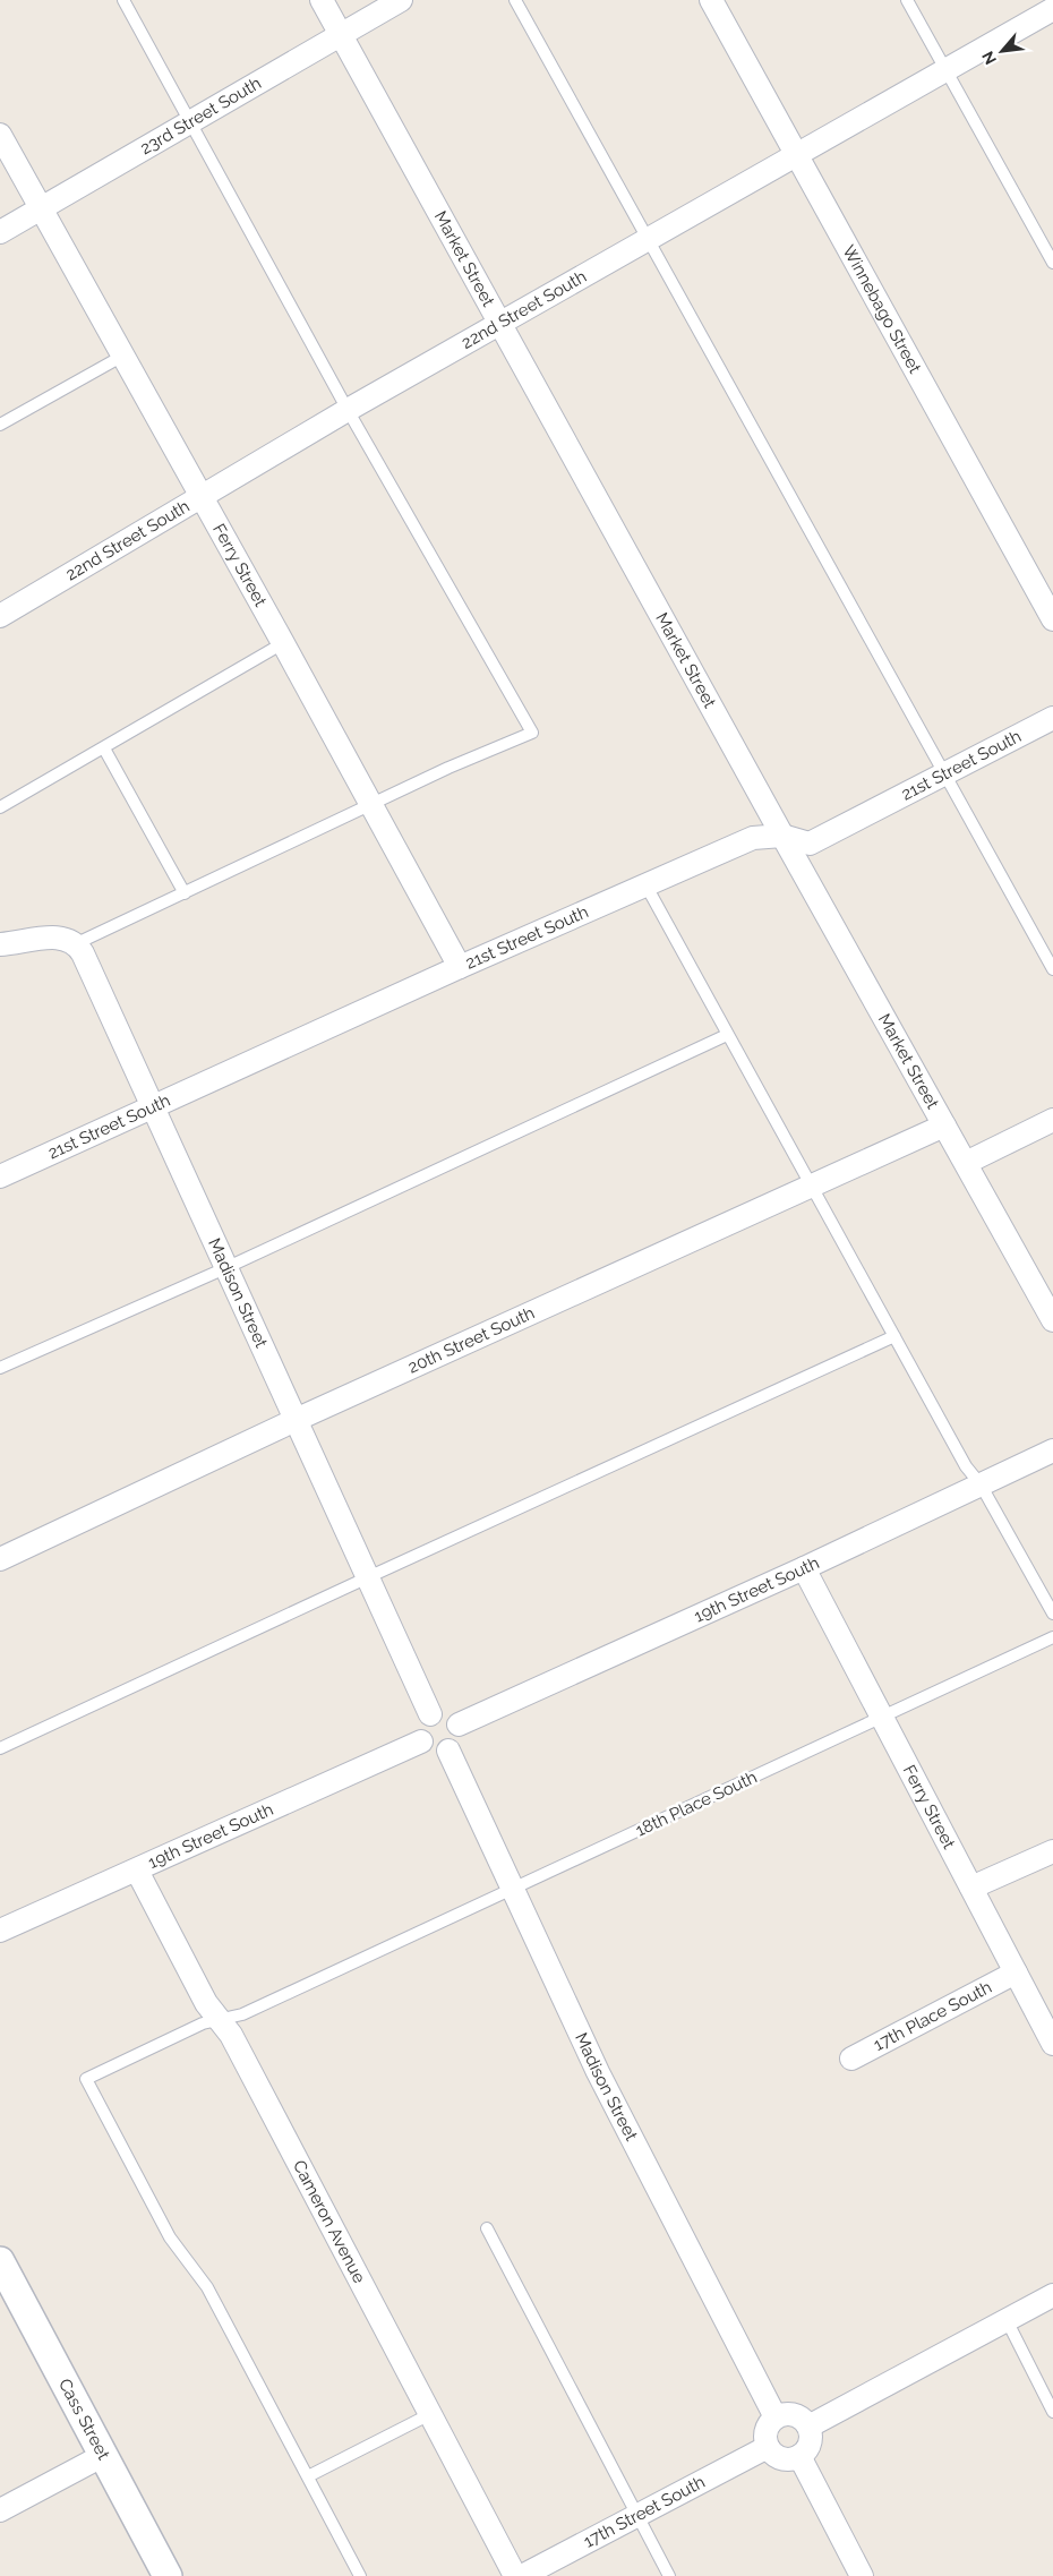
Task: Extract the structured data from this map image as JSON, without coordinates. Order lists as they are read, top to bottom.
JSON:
{
  "streets": {
    "street": [
      "23rd Street South",
      "Market Street",
      "22nd Street South",
      "Winnebago Street",
      "Ferry Street",
      "21st Street South",
      "Madison Street",
      "20th Street South",
      "19th Street South",
      "17th Place South",
      "Cameron Avenue",
      "Cass Street",
      "17th Street South"
    ],
    "lane": ["18th Place South"]
  },
  "crossings": [
    ["23rd Street South", "Market Street"],
    ["23rd Street South", "Ferry Street"],
    ["Market Street", "22nd Street South"],
    ["Market Street", "21st Street South"],
    ["Market Street", "20th Street South"],
    ["22nd Street South", "Winnebago Street"],
    ["22nd Street South", "Ferry Street"],
    ["Ferry Street", "21st Street South"],
    ["Ferry Street", "19th Street South"],
    ["Ferry Street", "18th Place South"],
    ["Ferry Street", "17th Place South"],
    ["21st Street South", "Madison Street"],
    ["Madison Street", "20th Street South"],
    ["Madison Street", "19th Street South"],
    ["Madison Street", "18th Place South"],
    ["Madison Street", "17th Street South"],
    ["19th Street South", "Cameron Avenue"],
    ["18th Place South", "Cameron Avenue"]
  ],
  "north": "bottom left"
}
